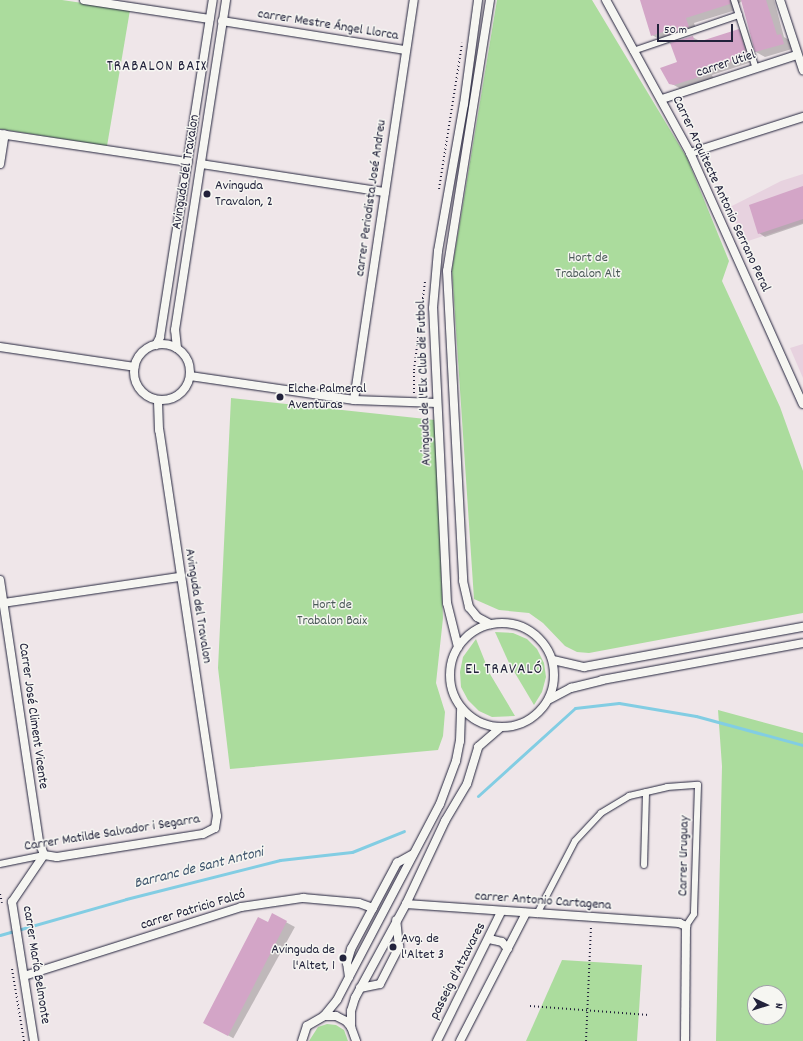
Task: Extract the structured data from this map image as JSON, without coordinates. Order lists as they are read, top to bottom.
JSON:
{
  "streets": {
    "street": [
      "carrer Mestre Ángel Llorca",
      "carrer Utiel",
      "Avinguda del Travalon",
      "Carrer Arquitecte Antonio Serrano Peral",
      "carrer Periodista José Andreu",
      "Avinguda de l'Elx Club de Futbol",
      "Carrer José Climent Vicente",
      "Carrer Matilde Salvador i Segarra",
      "Carrer Uruguay",
      "carrer Antonio Cartagena",
      "carrer Patricio Falcó",
      "carrer María Belmonte",
      "passeig d'Atzavares"
    ]
  },
  "crossings": [
    ["carrer Mestre Ángel Llorca", "Avinguda del Travalon"],
    ["carrer Mestre Ángel Llorca", "carrer Periodista José Andreu"],
    ["carrer Utiel", "Carrer Arquitecte Antonio Serrano Peral"],
    ["Avinguda del Travalon", "Carrer Matilde Salvador i Segarra"],
    ["Carrer José Climent Vicente", "Carrer Matilde Salvador i Segarra"],
    ["Carrer José Climent Vicente", "carrer María Belmonte"],
    ["Carrer Matilde Salvador i Segarra", "carrer María Belmonte"],
    ["Carrer Uruguay", "carrer Antonio Cartagena"],
    ["carrer Antonio Cartagena", "passeig d'Atzavares"],
    ["carrer Patricio Falcó", "carrer María Belmonte"]
  ],
  "districts": ["TRABALON BAIX", "EL TRAVALÓ"],
  "water": ["Barranc de Sant Antoni"],
  "parks": ["Hort de Trabalon Alt", "Hort de Trabalon Baix"],
  "places": [
    "Avinguda Travalon, 2",
    "Elche Palmeral Aventuras",
    "Avg. de l'Altet 3",
    "Avinguda de l'Altet, 1"
  ],
  "scale_bar": "50 m",
  "north": "right"
}
